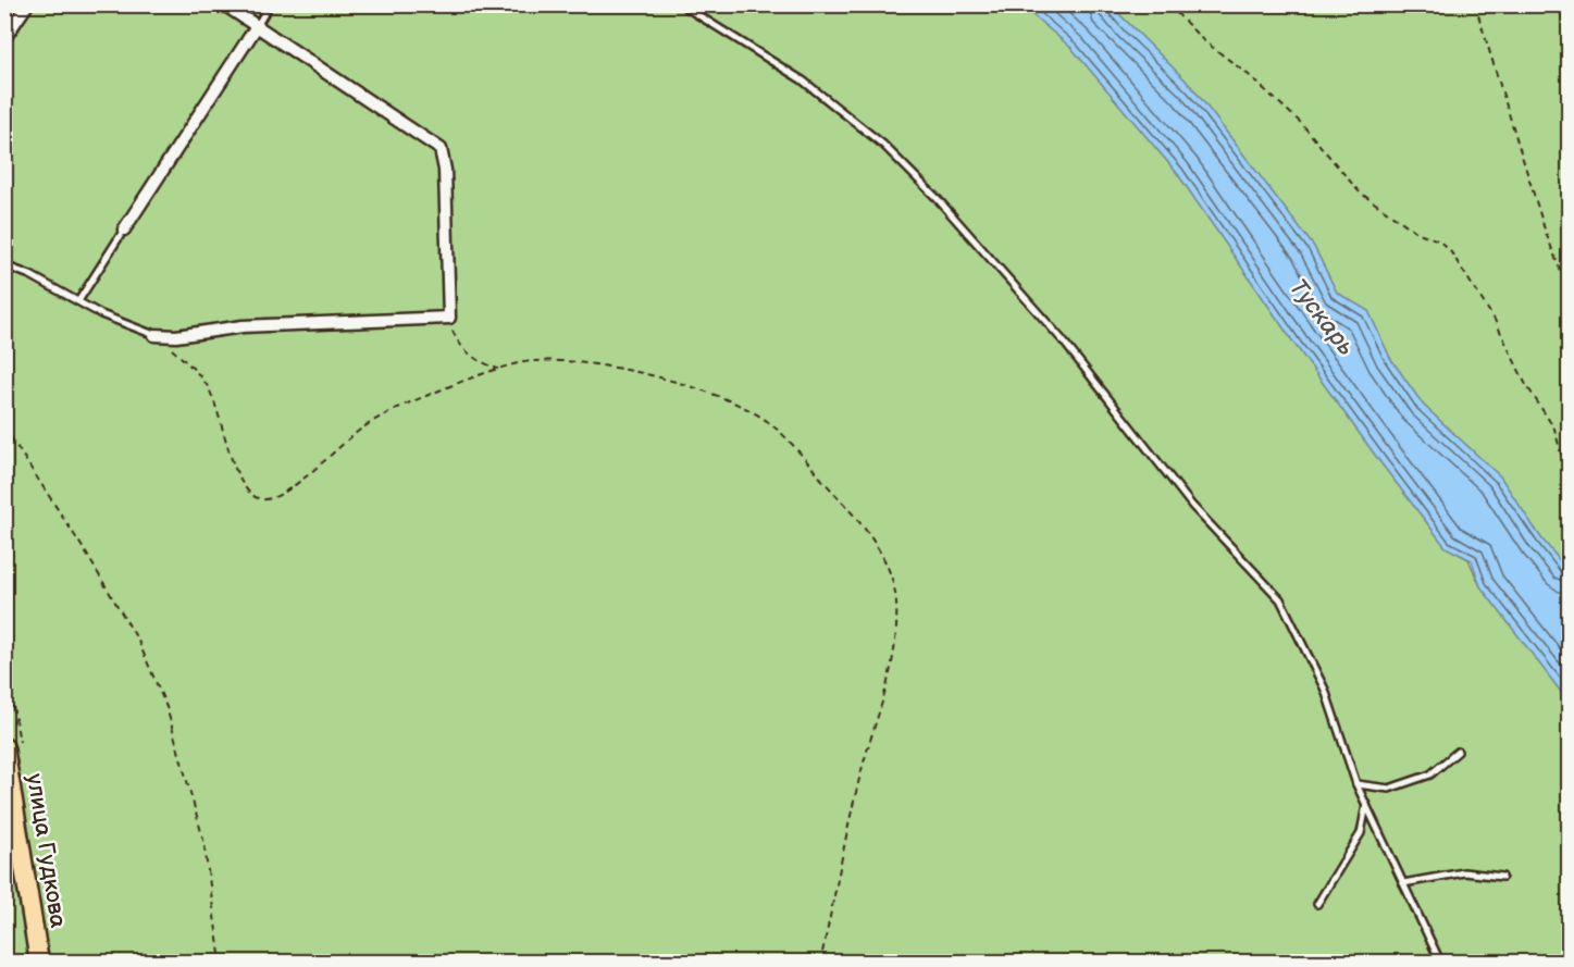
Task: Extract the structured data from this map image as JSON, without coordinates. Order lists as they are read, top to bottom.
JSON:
{
  "streets": {
    "main road": ["улица Гудкова"]
  },
  "water": ["Тускарь"]
}
